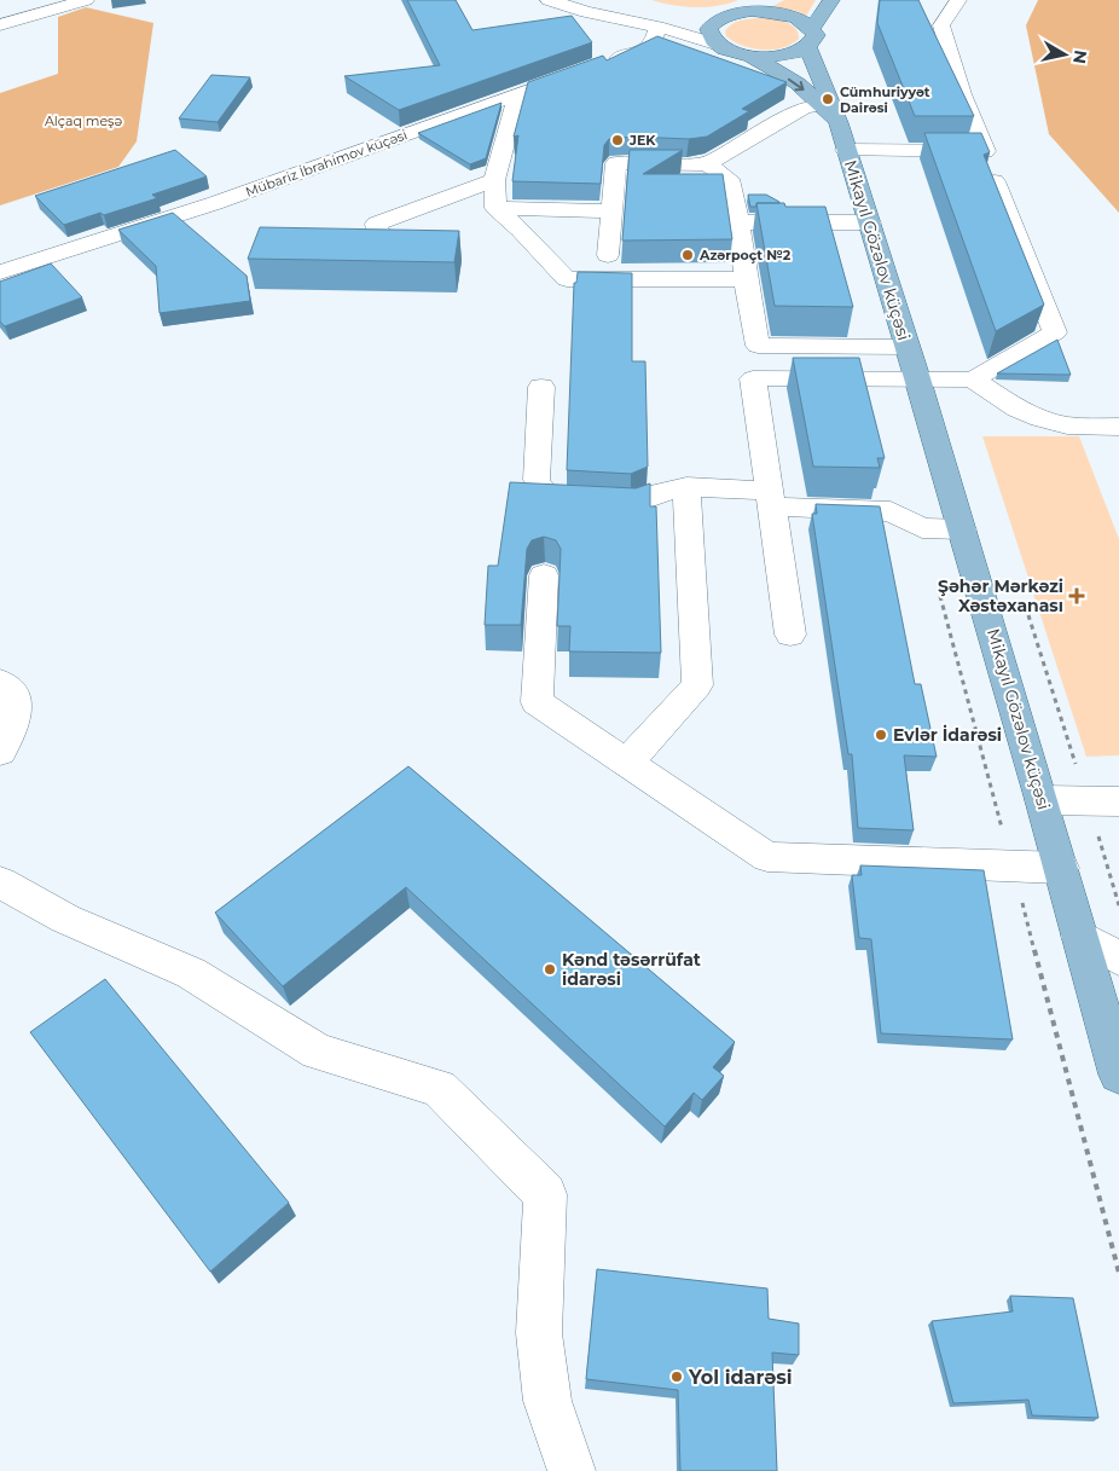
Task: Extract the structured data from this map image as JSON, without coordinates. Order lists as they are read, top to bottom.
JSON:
{
  "streets": {
    "main road": ["Mikayıl Gözəlov küçəsi"],
    "street": ["Mübariz İbrahimov küçəsi"]
  },
  "parks": ["Alçaq meşə"],
  "places": {
    "other": [
      "Cümhuriyyət Dairəsi",
      "JEK",
      "Azərpoçt №2",
      "Evlər İdarəsi",
      "Kənd təsərrüfat idarəsi",
      "Yol idarəsi"
    ],
    "health": ["Şəhər Mərkəzi Xəstəxanası"]
  },
  "north": "right"
}
